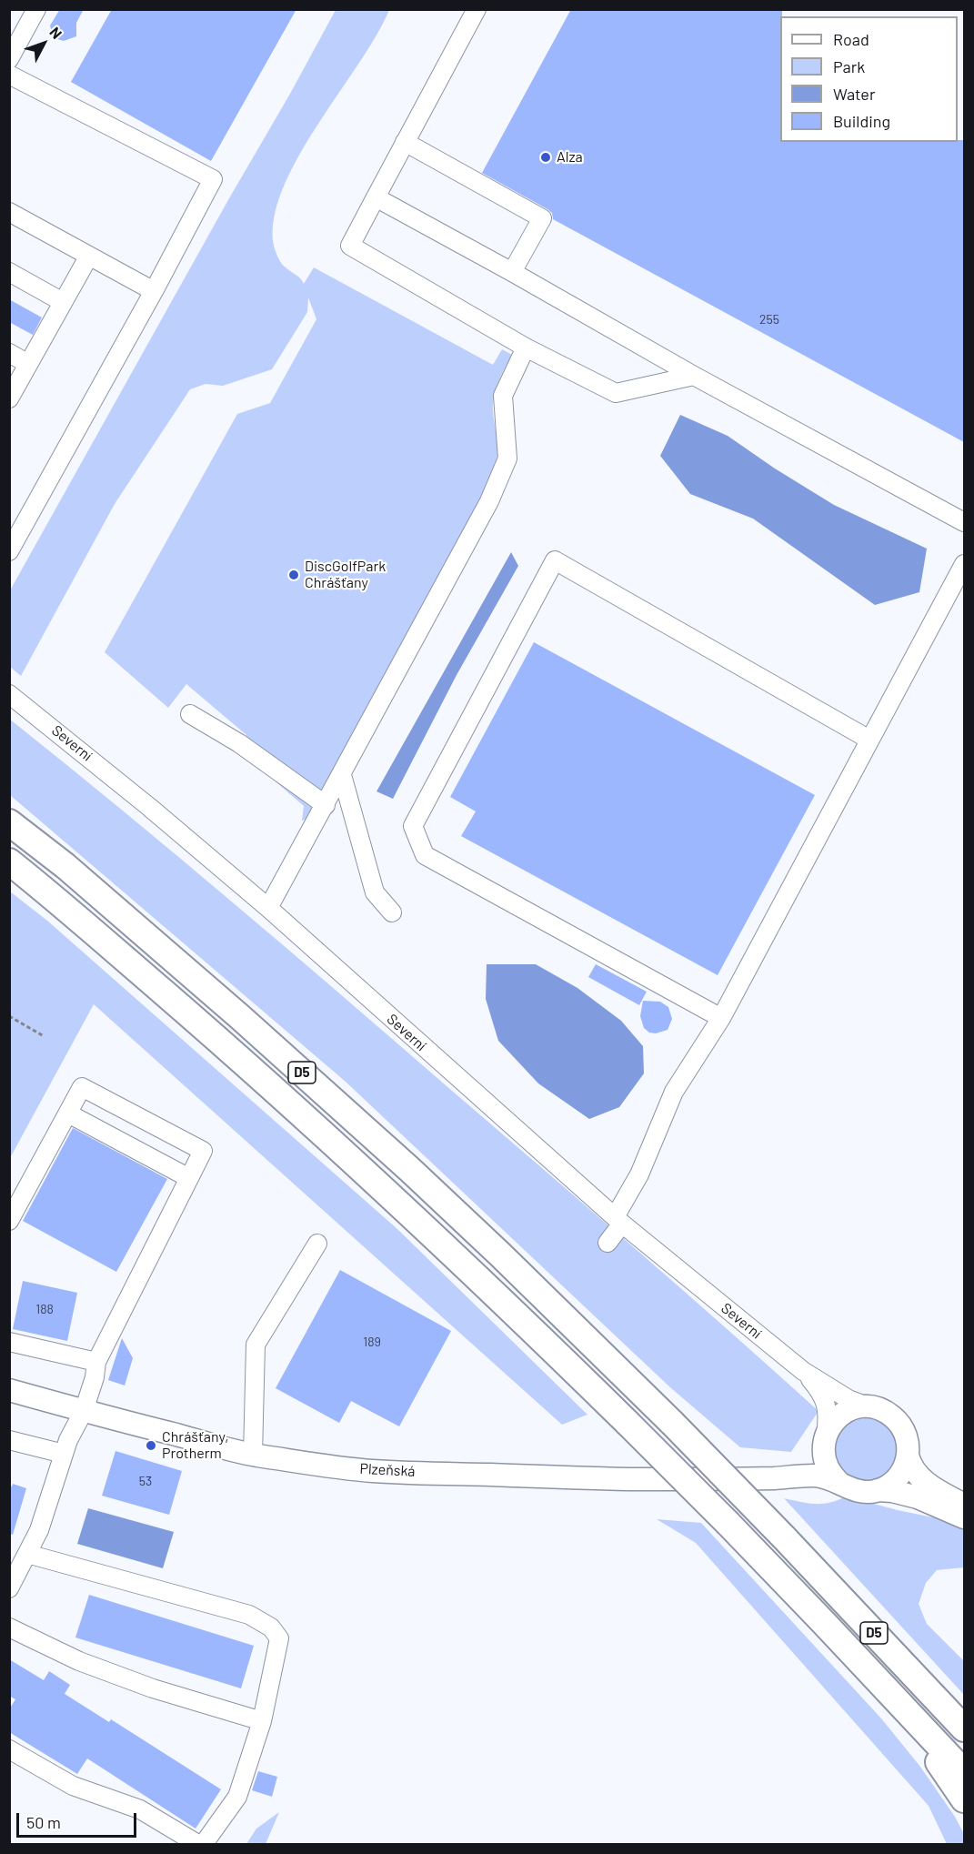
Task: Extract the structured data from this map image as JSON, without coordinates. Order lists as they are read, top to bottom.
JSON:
{
  "streets": {
    "highway": ["D5"],
    "main road": ["Plzeňská"],
    "street": ["Severní"]
  },
  "crossings": [
    ["Severní", "Plzeňská"]
  ],
  "places": ["Alza", "DiscGolfPark Chrášťany", "Chrášťany, Protherm"],
  "house_numbers": [
    "255",
    "188",
    "189",
    "53"
  ],
  "legend": [
    "Road",
    "Park",
    "Water",
    "Building"
  ],
  "scale_bar": "50 m",
  "north": "top right"
}
